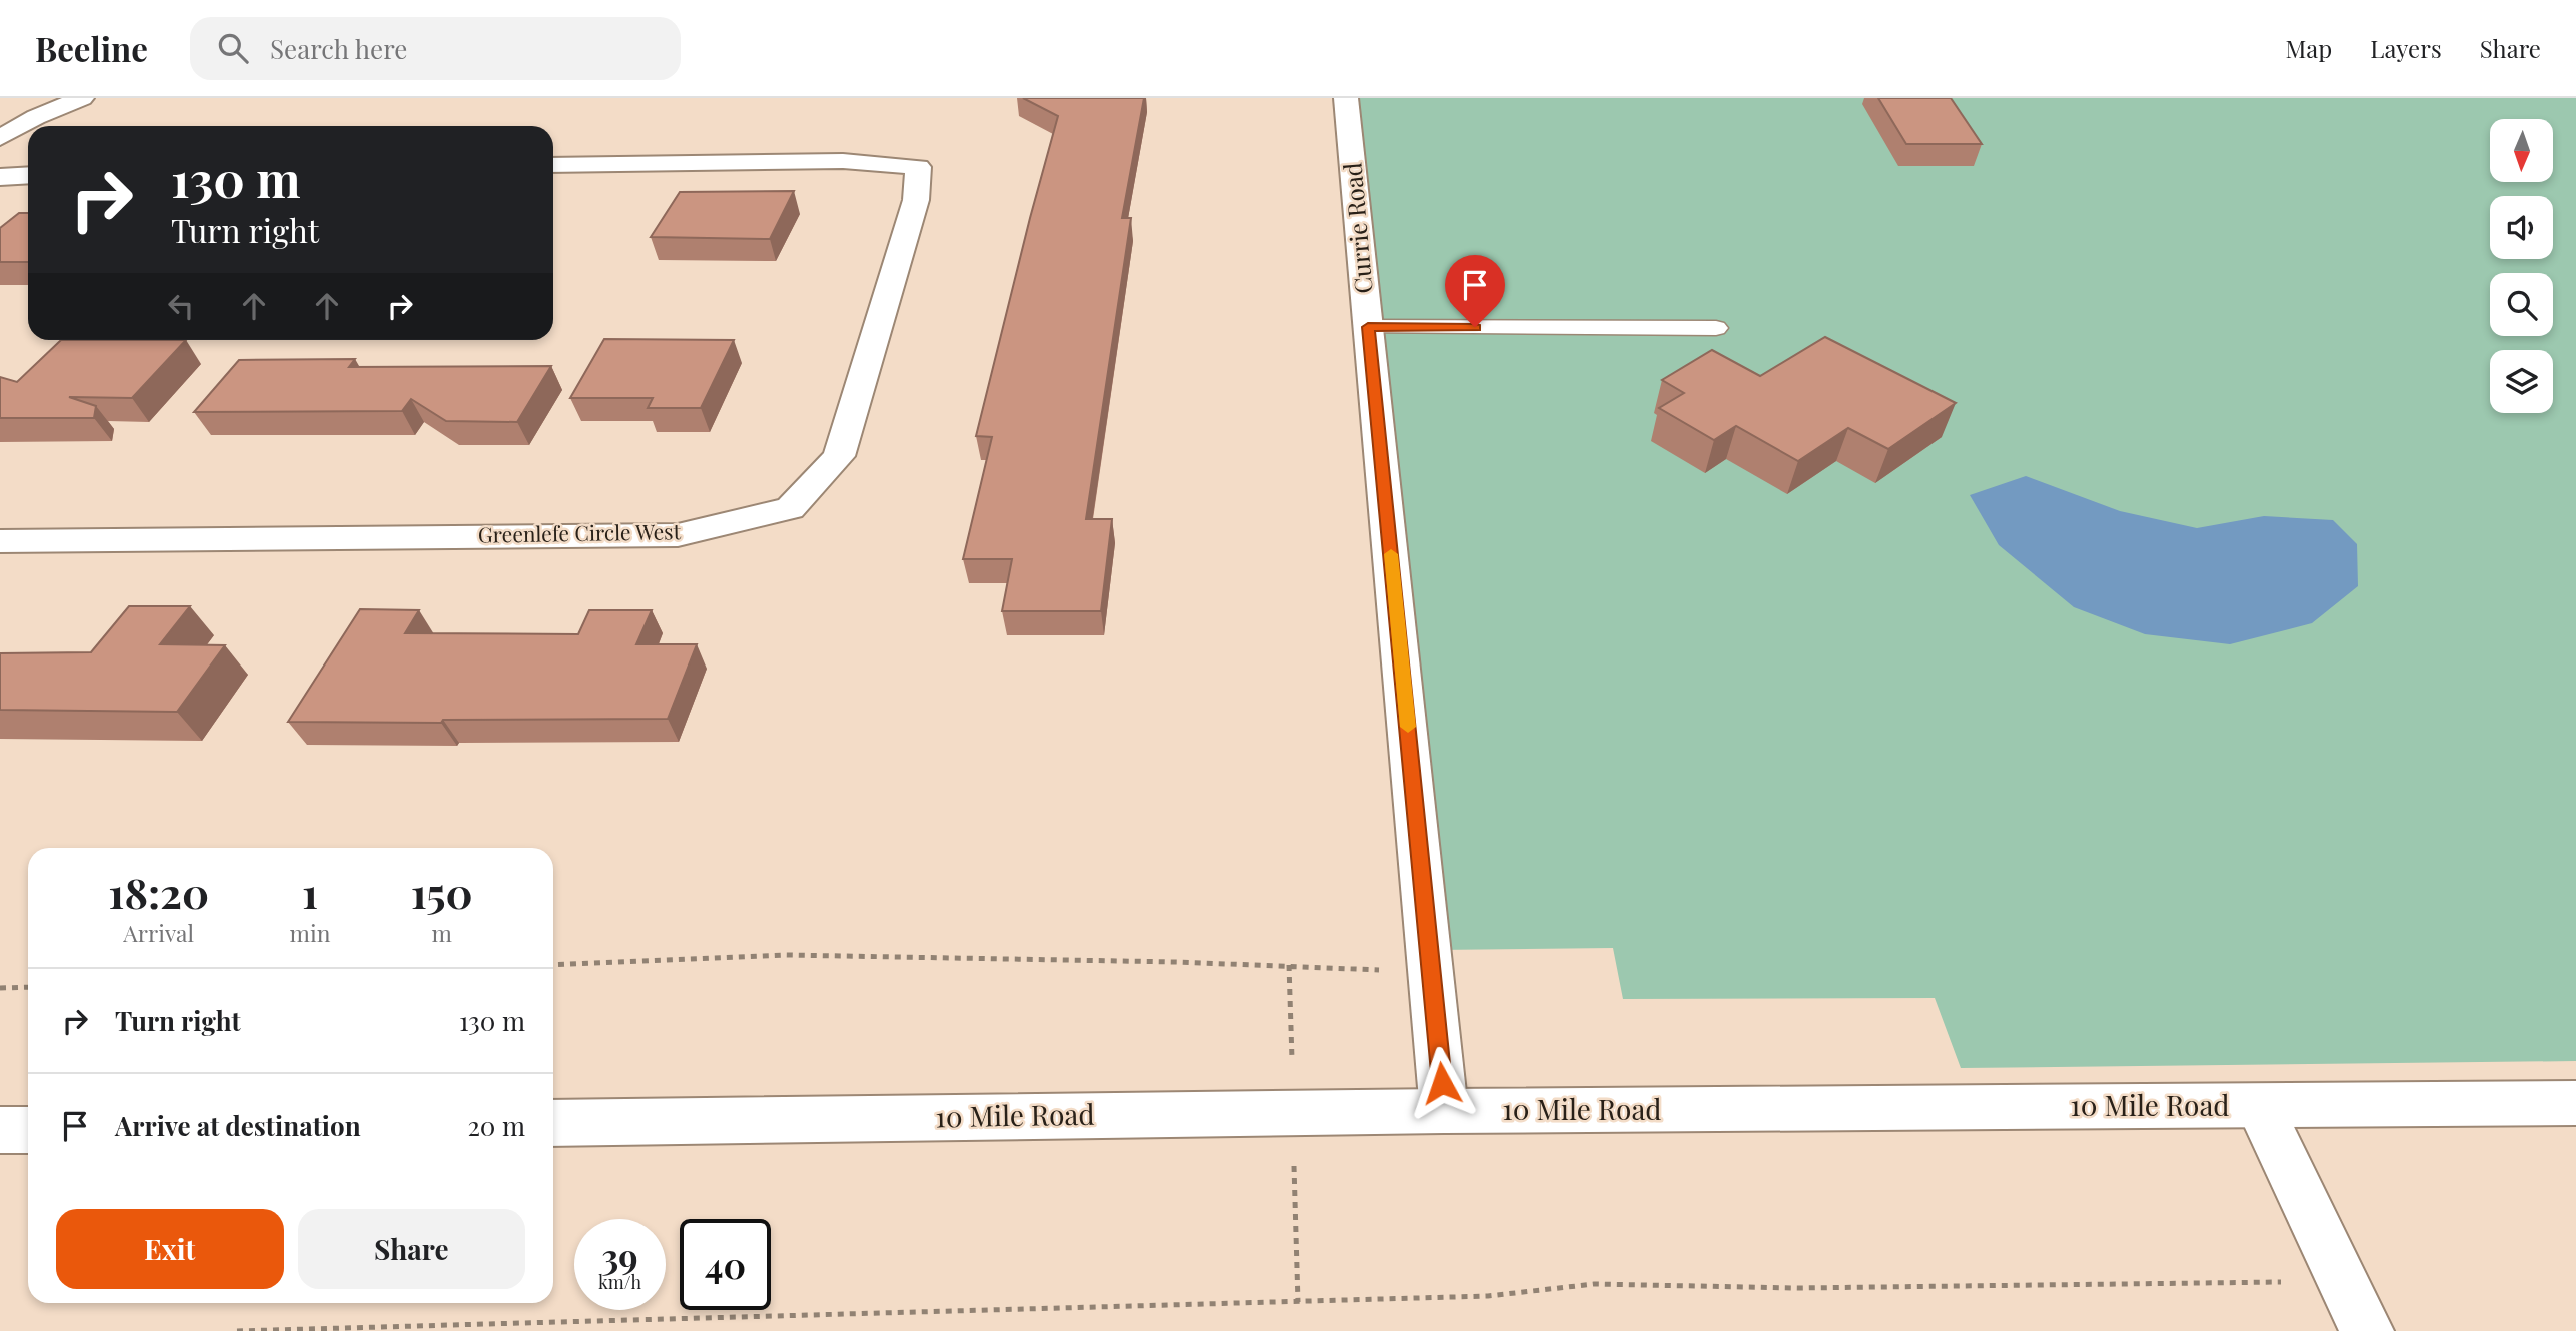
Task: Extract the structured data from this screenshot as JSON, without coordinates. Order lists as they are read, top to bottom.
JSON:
{
  "streets": {
    "street": ["Currie Road", "Greenlefe Circle West", "10 Mile Road"]
  },
  "crossings": [
    ["Currie Road", "10 Mile Road"]
  ],
  "north": "bottom",
  "page": {
    "header": "Beeline",
    "search": "Search here",
    "nav": ["Map", "Layers", "Share"],
    "turn": ["130 m", "Turn right"],
    "eta": [
      "18:20",
      "Arrival",
      "1",
      "min",
      "150",
      "m"
    ],
    "list": [
      {
        "name": "Turn right",
        "value": "130 m"
      },
      {
        "name": "Arrive at destination",
        "value": "20 m"
      }
    ],
    "buttons": ["Exit", "Share"],
    "speed": "39 km/h",
    "limit": "40"
  }
}
